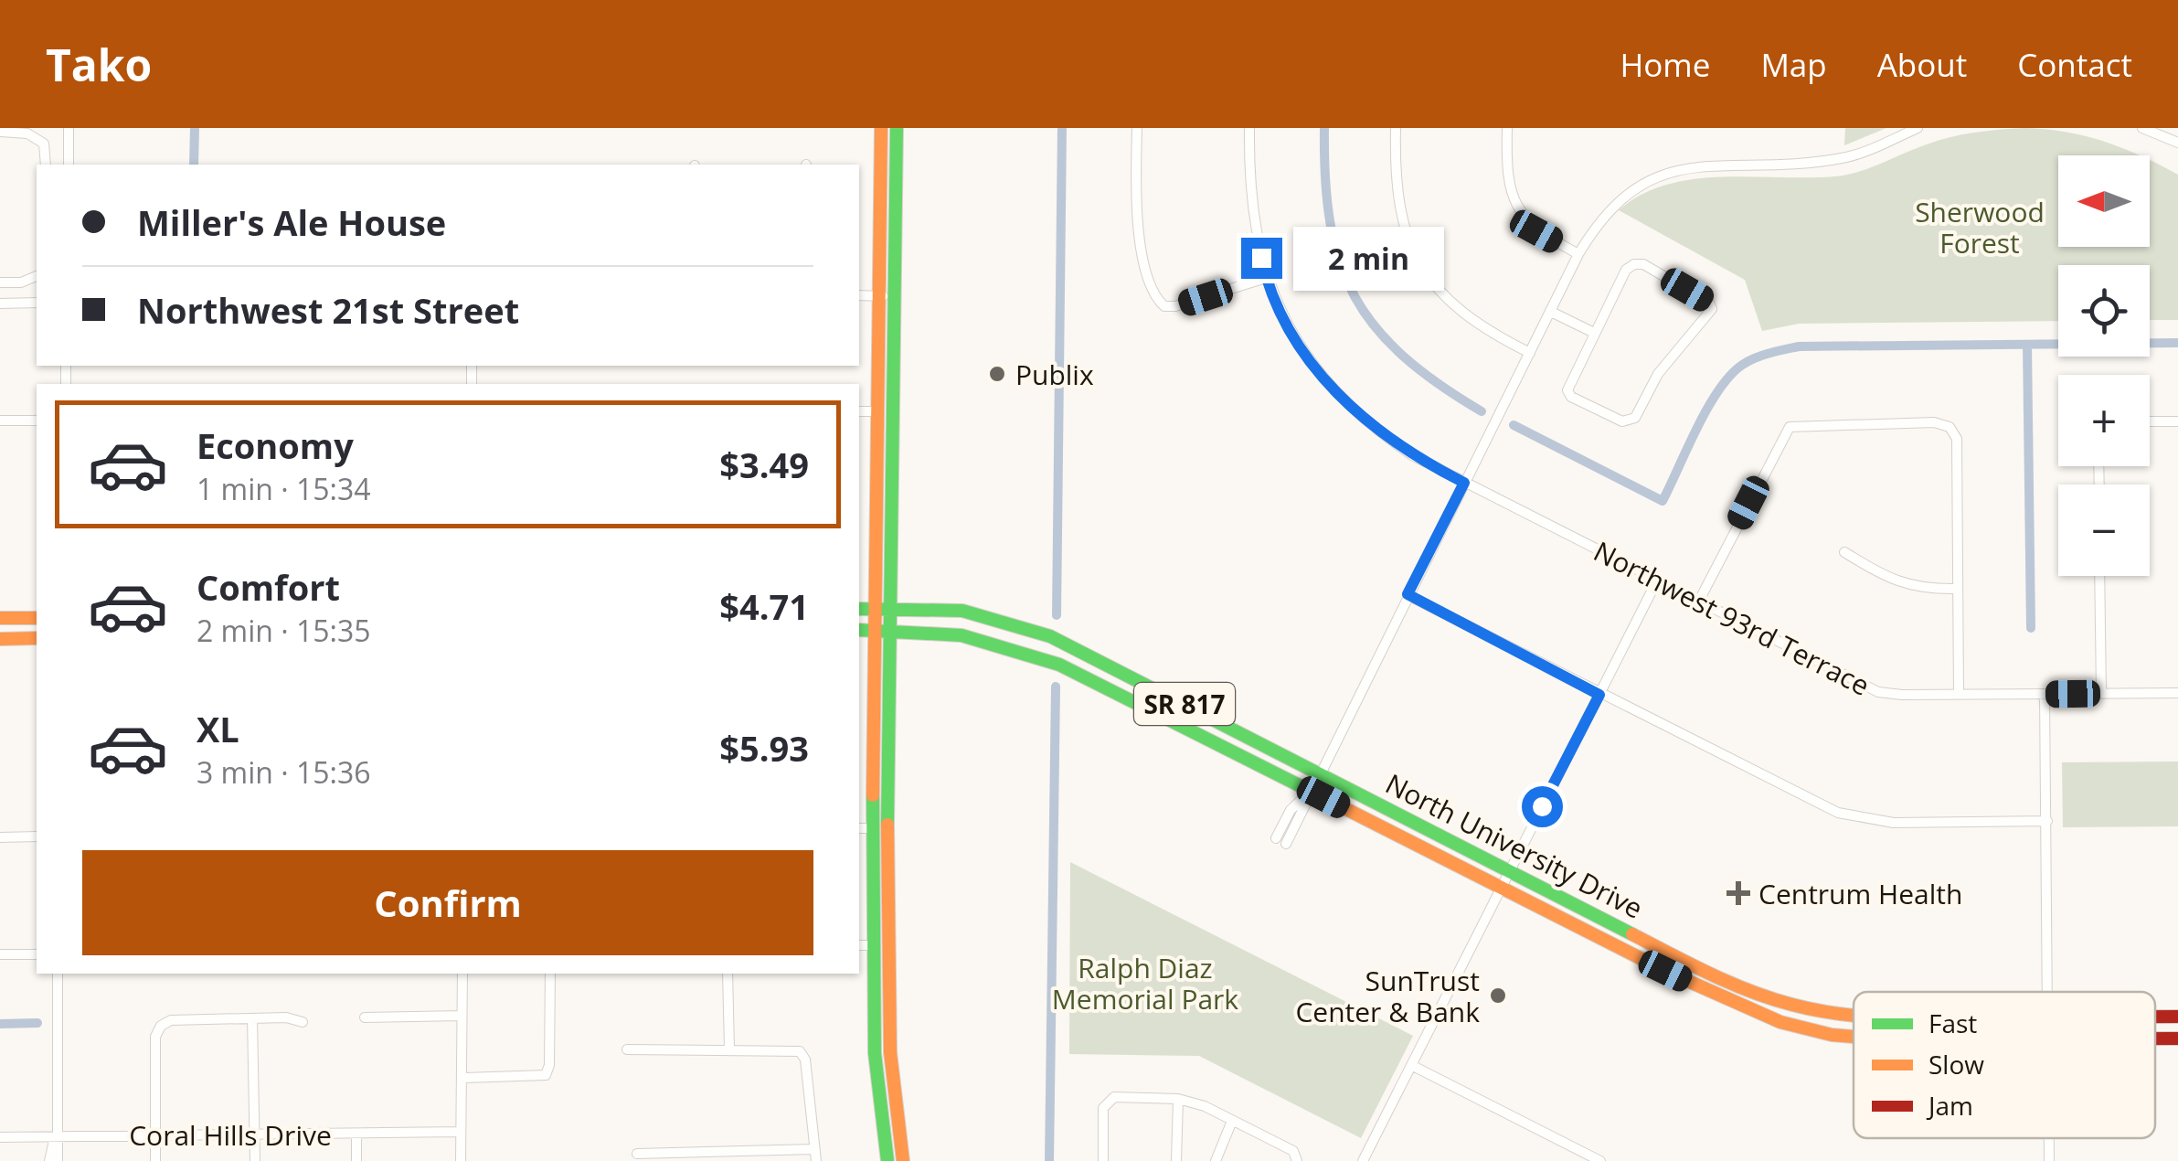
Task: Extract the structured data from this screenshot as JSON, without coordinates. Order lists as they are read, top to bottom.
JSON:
{
  "streets": {
    "main road": ["SR 817", "North University Drive"],
    "street": ["Northwest 93rd Terrace", "Coral Hills Drive"]
  },
  "parks": ["Sherwood Forest", "Ralph Diaz Memorial Park"],
  "places": {
    "other": ["Publix", "SunTrust Center & Bank"],
    "health": ["Centrum Health"]
  },
  "legend": ["Fast", "Slow", "Jam"],
  "north": "left",
  "page": {
    "header": "Tako",
    "nav": [
      "Home",
      "Map",
      "About",
      "Contact"
    ],
    "map_buttons": ["+", "−"],
    "banner": ["Miller's Ale House", "Northwest 21st Street"],
    "bubble": "2 min",
    "list": [
      {
        "name": "Economy",
        "note": "1 min · 15:34",
        "value": "$3.49"
      },
      {
        "name": "Comfort",
        "note": "2 min · 15:35",
        "value": "$4.71"
      },
      {
        "name": "XL",
        "note": "3 min · 15:36",
        "value": "$5.93"
      }
    ],
    "buttons": "Confirm"
  }
}
